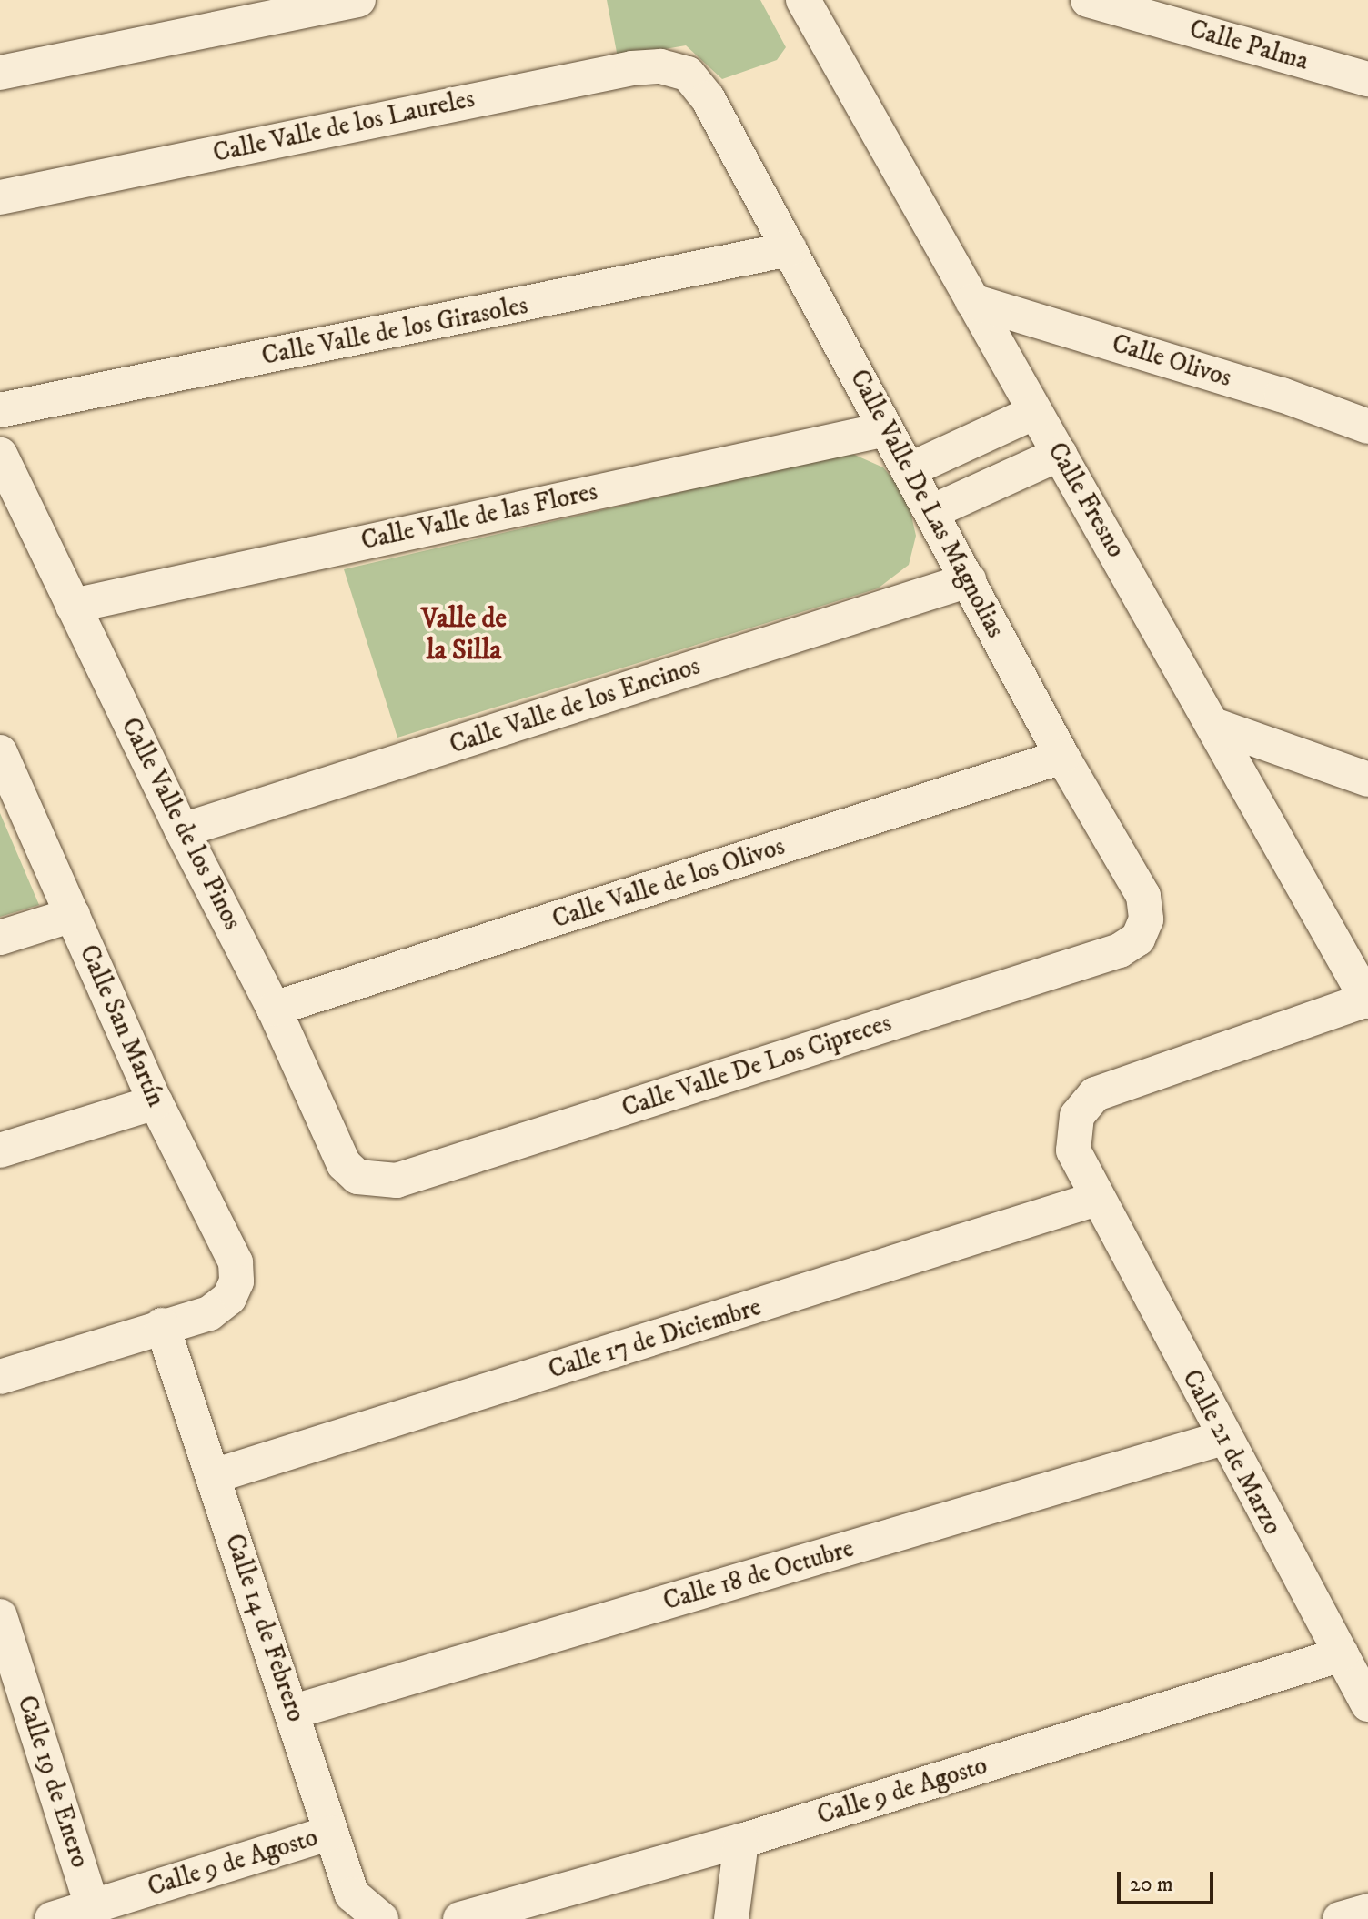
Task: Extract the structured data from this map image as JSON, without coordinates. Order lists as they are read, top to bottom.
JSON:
{
  "streets": {
    "street": [
      "Calle Palma",
      "Calle Valle de los Laureles",
      "Calle Valle de los Girasoles",
      "Calle Olivos",
      "Calle Fresno",
      "Calle Valle De Las Magnolias",
      "Calle Valle de las Flores",
      "Calle Valle de los Encinos",
      "Calle Valle de los Pinos",
      "Calle Valle de los Olivos",
      "Calle San Martín",
      "Calle Valle De Los Cipreces",
      "Calle 17 de Diciembre",
      "Calle 21 de Marzo",
      "Calle 18 de Octubre",
      "Calle 14 de Febrero",
      "Calle 19 de Enero",
      "Calle 9 de Agosto"
    ]
  },
  "crossings": [
    ["Calle Valle de los Laureles", "Calle Valle De Las Magnolias"],
    ["Calle Valle de los Girasoles", "Calle Valle De Las Magnolias"],
    ["Calle Olivos", "Calle Fresno"],
    ["Calle Fresno", "Calle 21 de Marzo"],
    ["Calle Valle De Las Magnolias", "Calle Valle de las Flores"],
    ["Calle Valle De Las Magnolias", "Calle Valle de los Encinos"],
    ["Calle Valle De Las Magnolias", "Calle Valle de los Olivos"],
    ["Calle Valle De Las Magnolias", "Calle Valle De Los Cipreces"],
    ["Calle Valle de las Flores", "Calle Valle de los Pinos"],
    ["Calle Valle de los Encinos", "Calle Valle de los Pinos"],
    ["Calle Valle de los Pinos", "Calle Valle de los Olivos"],
    ["Calle Valle de los Pinos", "Calle Valle De Los Cipreces"],
    ["Calle San Martín", "Calle 14 de Febrero"],
    ["Calle 17 de Diciembre", "Calle 21 de Marzo"],
    ["Calle 17 de Diciembre", "Calle 14 de Febrero"],
    ["Calle 21 de Marzo", "Calle 18 de Octubre"],
    ["Calle 21 de Marzo", "Calle 9 de Agosto"],
    ["Calle 18 de Octubre", "Calle 14 de Febrero"],
    ["Calle 14 de Febrero", "Calle 9 de Agosto"],
    ["Calle 19 de Enero", "Calle 9 de Agosto"]
  ],
  "districts": ["Valle de la Silla"],
  "scale_bar": "20 m"
}
